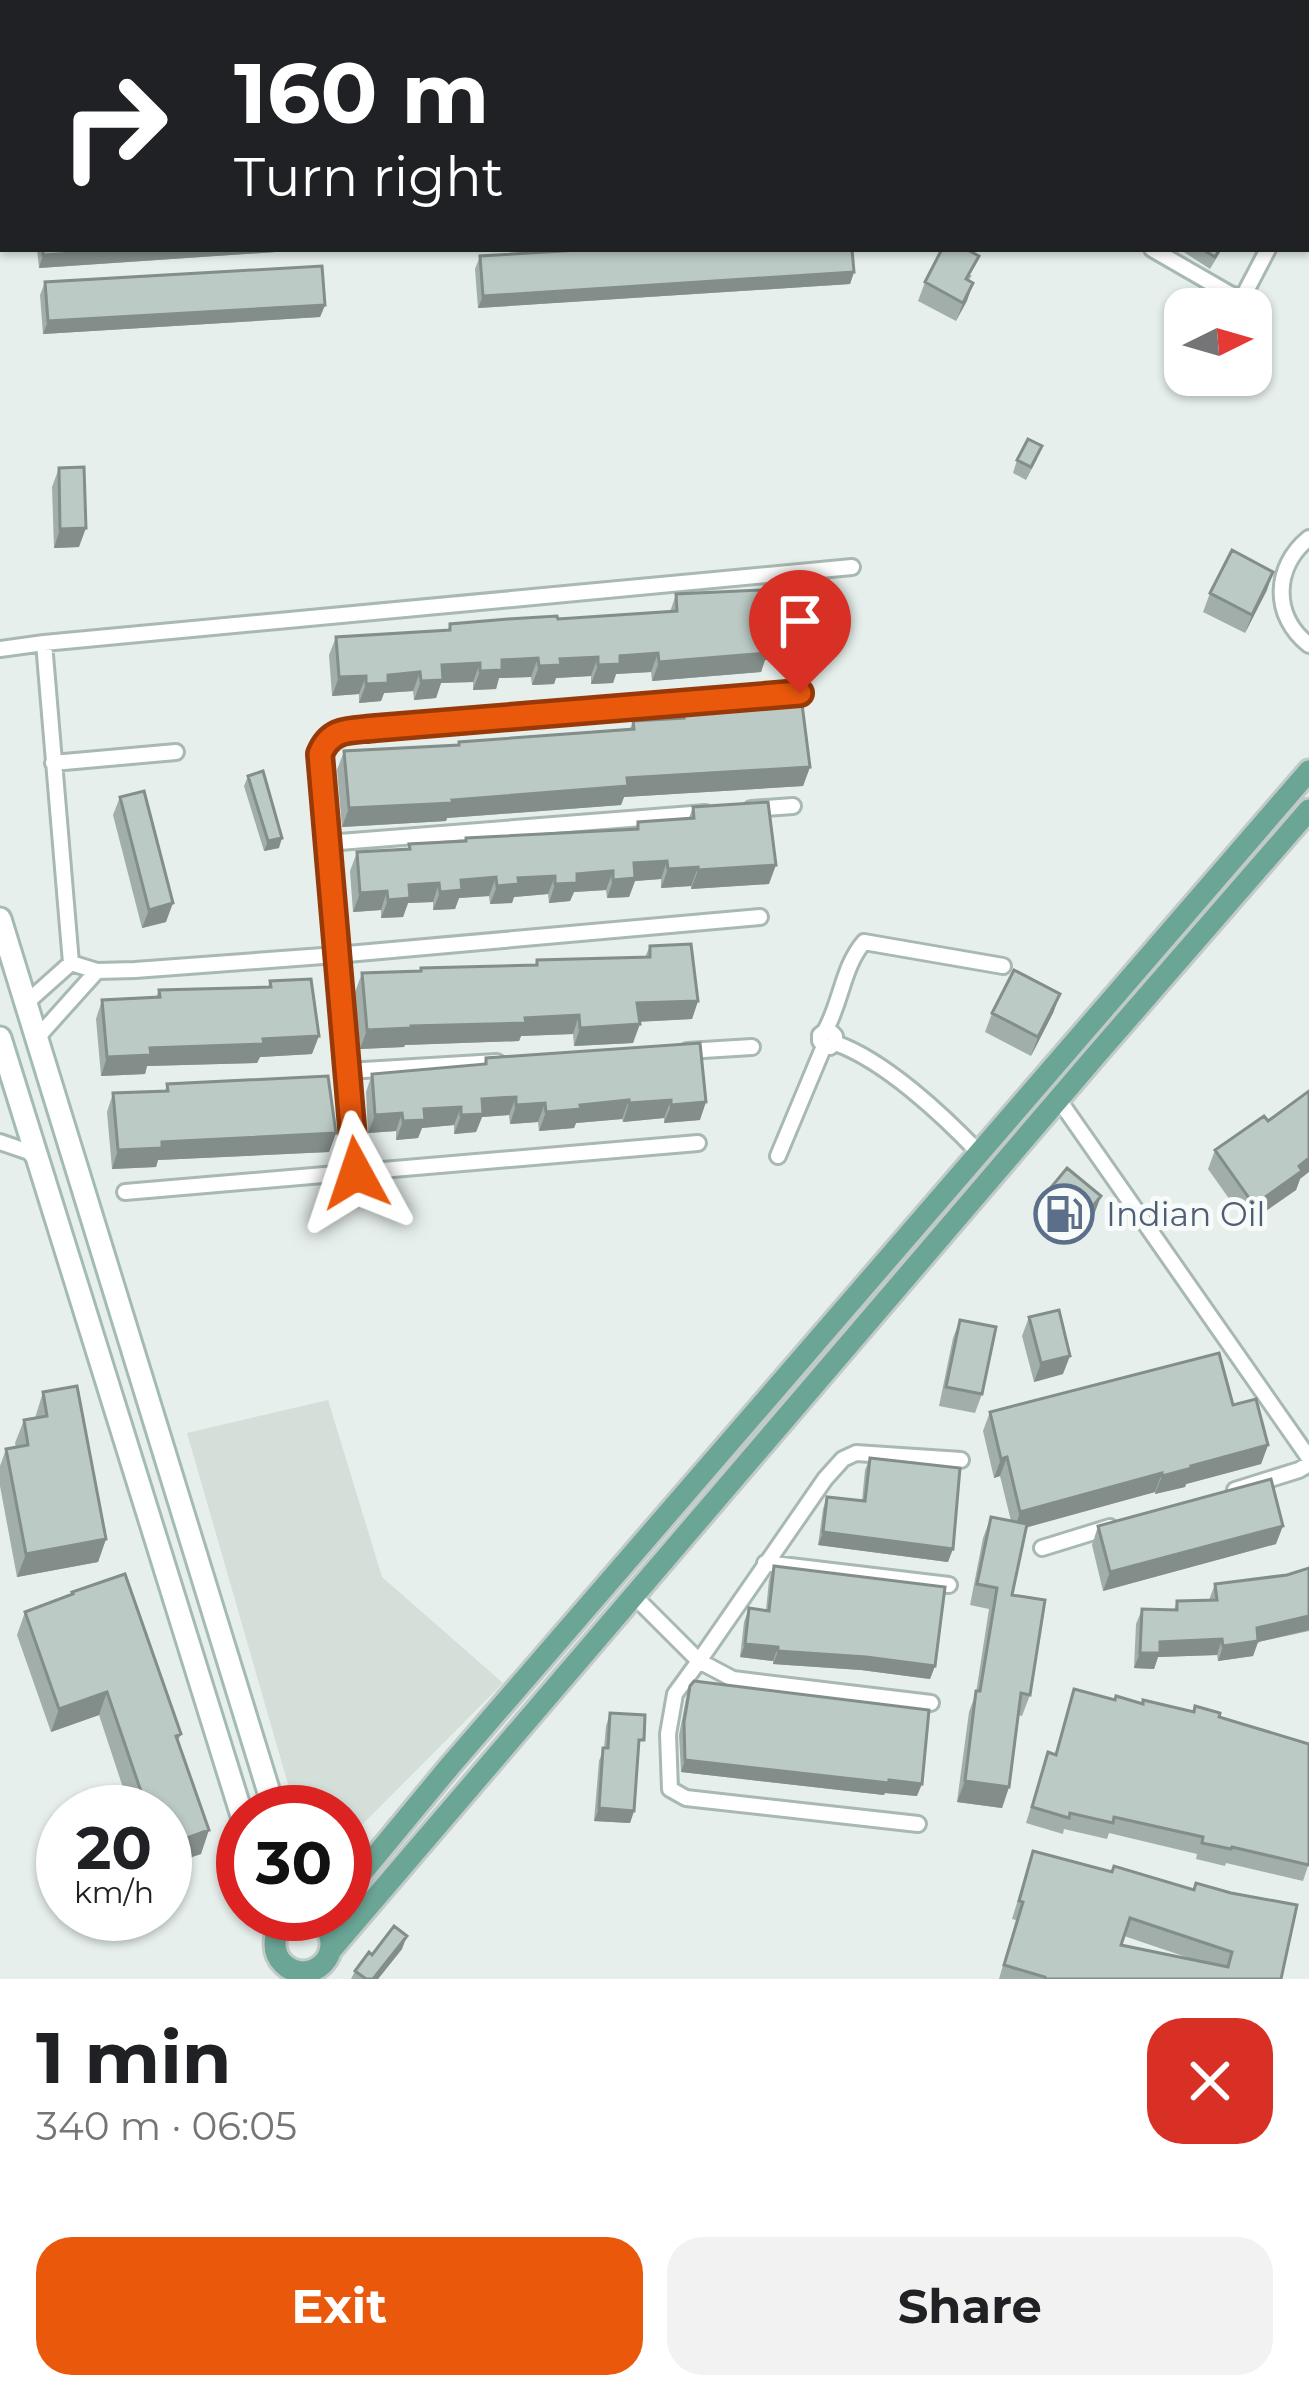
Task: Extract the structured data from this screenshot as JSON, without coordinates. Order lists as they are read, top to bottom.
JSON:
{
  "places": {
    "fuel station": ["Indian Oil"]
  },
  "north": "right",
  "page": {
    "turn": ["160 m", "Turn right"],
    "speed": "20 km/h",
    "limit": "30",
    "heading": ["1 min", "340 m · 06:05"],
    "buttons": ["Exit", "Share"]
  }
}
